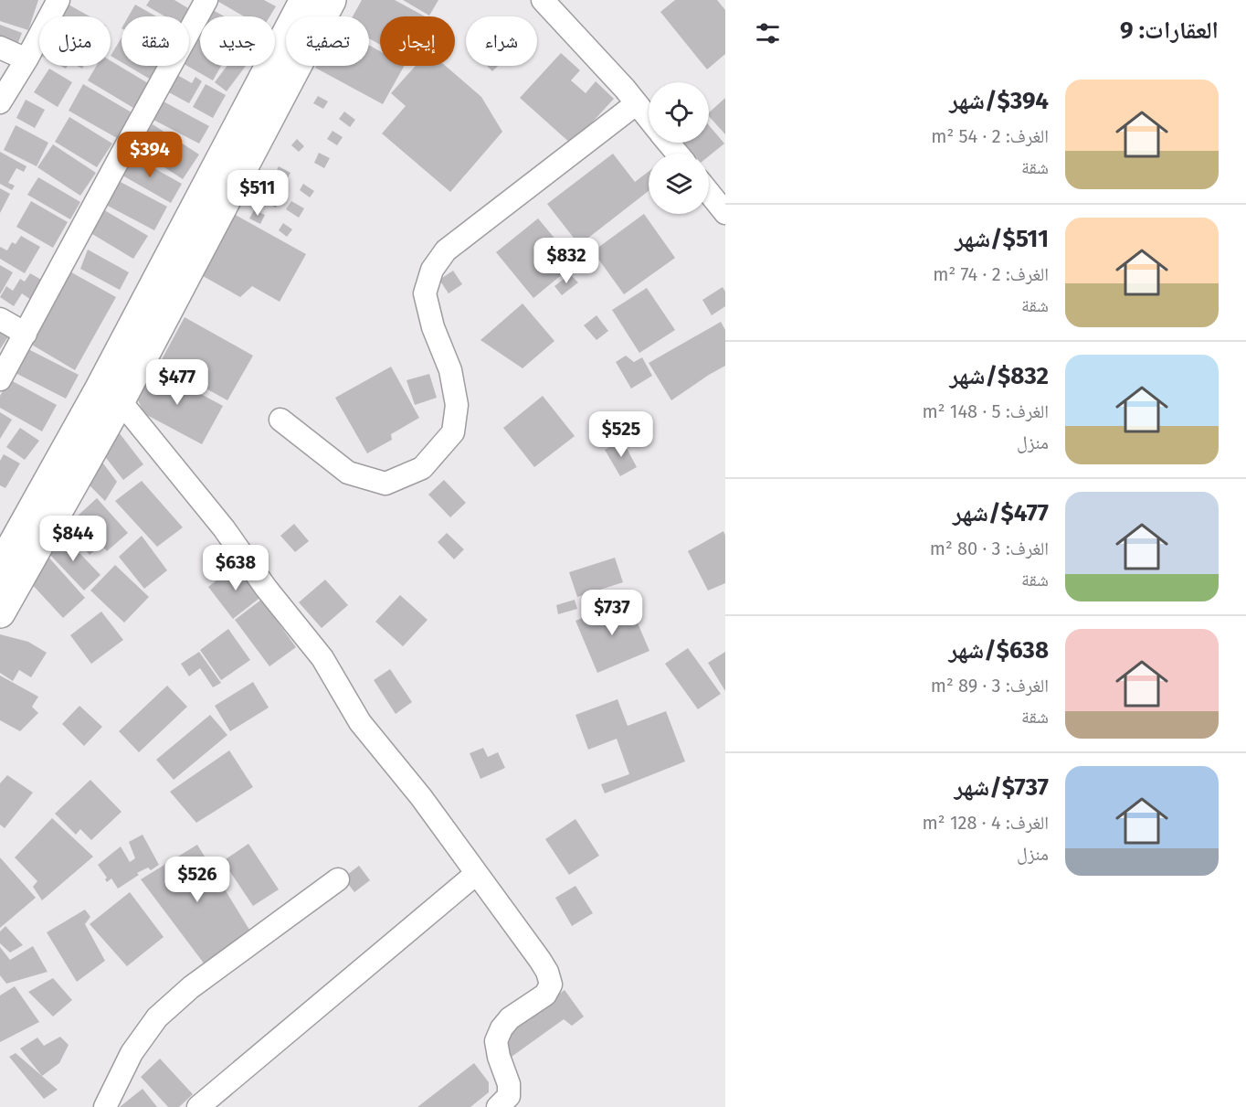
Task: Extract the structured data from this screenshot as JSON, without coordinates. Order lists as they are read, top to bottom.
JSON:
{
  "page": {
    "heading": "العقارات: 9",
    "chip": [
      "شراء",
      "إيجار",
      "تصفية",
      "جديد",
      "شقة",
      "منزل"
    ],
    "list": [
      {
        "name": "$394/شهر",
        "note": "الغرف: 2 · 54 m² · شقة"
      },
      {
        "name": "$511/شهر",
        "note": "الغرف: 2 · 74 m² · شقة"
      },
      {
        "name": "$832/شهر",
        "note": "الغرف: 5 · 148 m² · منزل"
      },
      {
        "name": "$477/شهر",
        "note": "الغرف: 3 · 80 m² · شقة"
      },
      {
        "name": "$638/شهر",
        "note": "الغرف: 3 · 89 m² · شقة"
      },
      {
        "name": "$737/شهر",
        "note": "الغرف: 4 · 128 m² · منزل"
      }
    ],
    "price": [
      "$394",
      "$511",
      "$832",
      "$477",
      "$525",
      "$844",
      "$638",
      "$737",
      "$526"
    ]
  }
}
